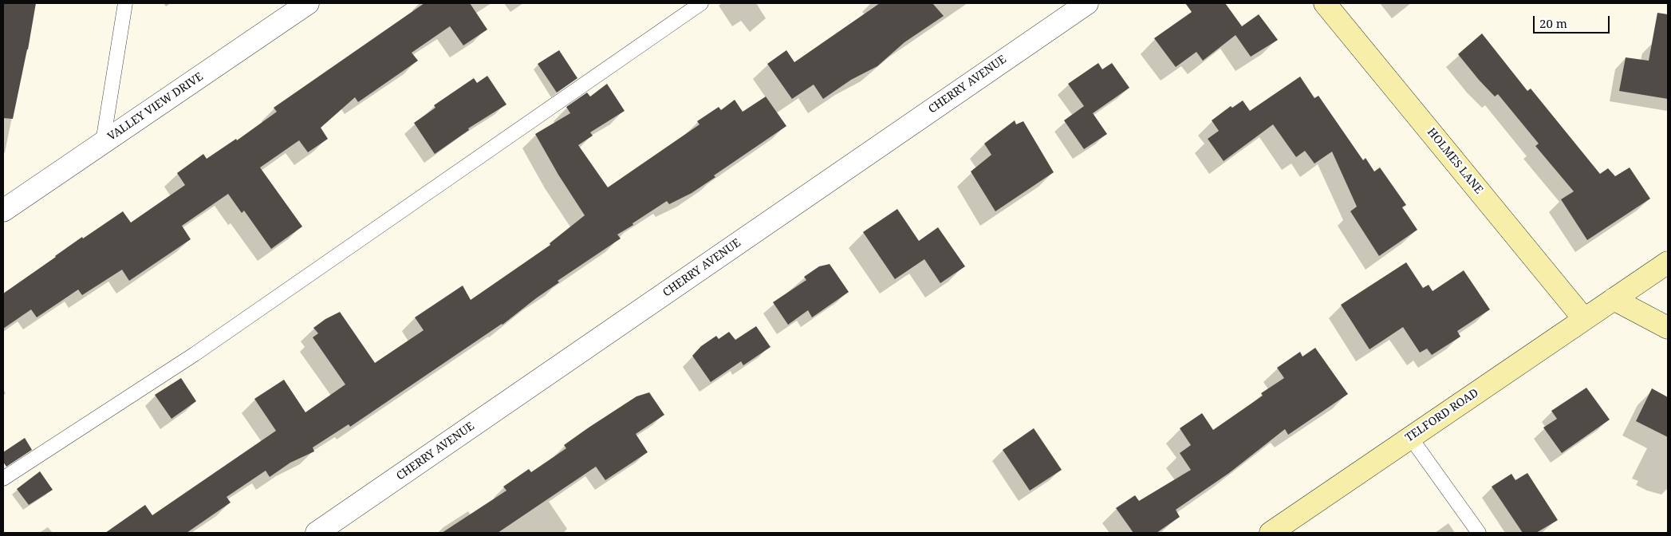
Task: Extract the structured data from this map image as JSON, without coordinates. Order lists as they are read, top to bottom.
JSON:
{
  "streets": {
    "street": [
      "CHERRY AVENUE",
      "VALLEY VIEW DRIVE",
      "HOLMES LANE",
      "TELFORD ROAD"
    ]
  },
  "crossings": [
    ["HOLMES LANE", "TELFORD ROAD"]
  ],
  "scale_bar": "20 m"
}
